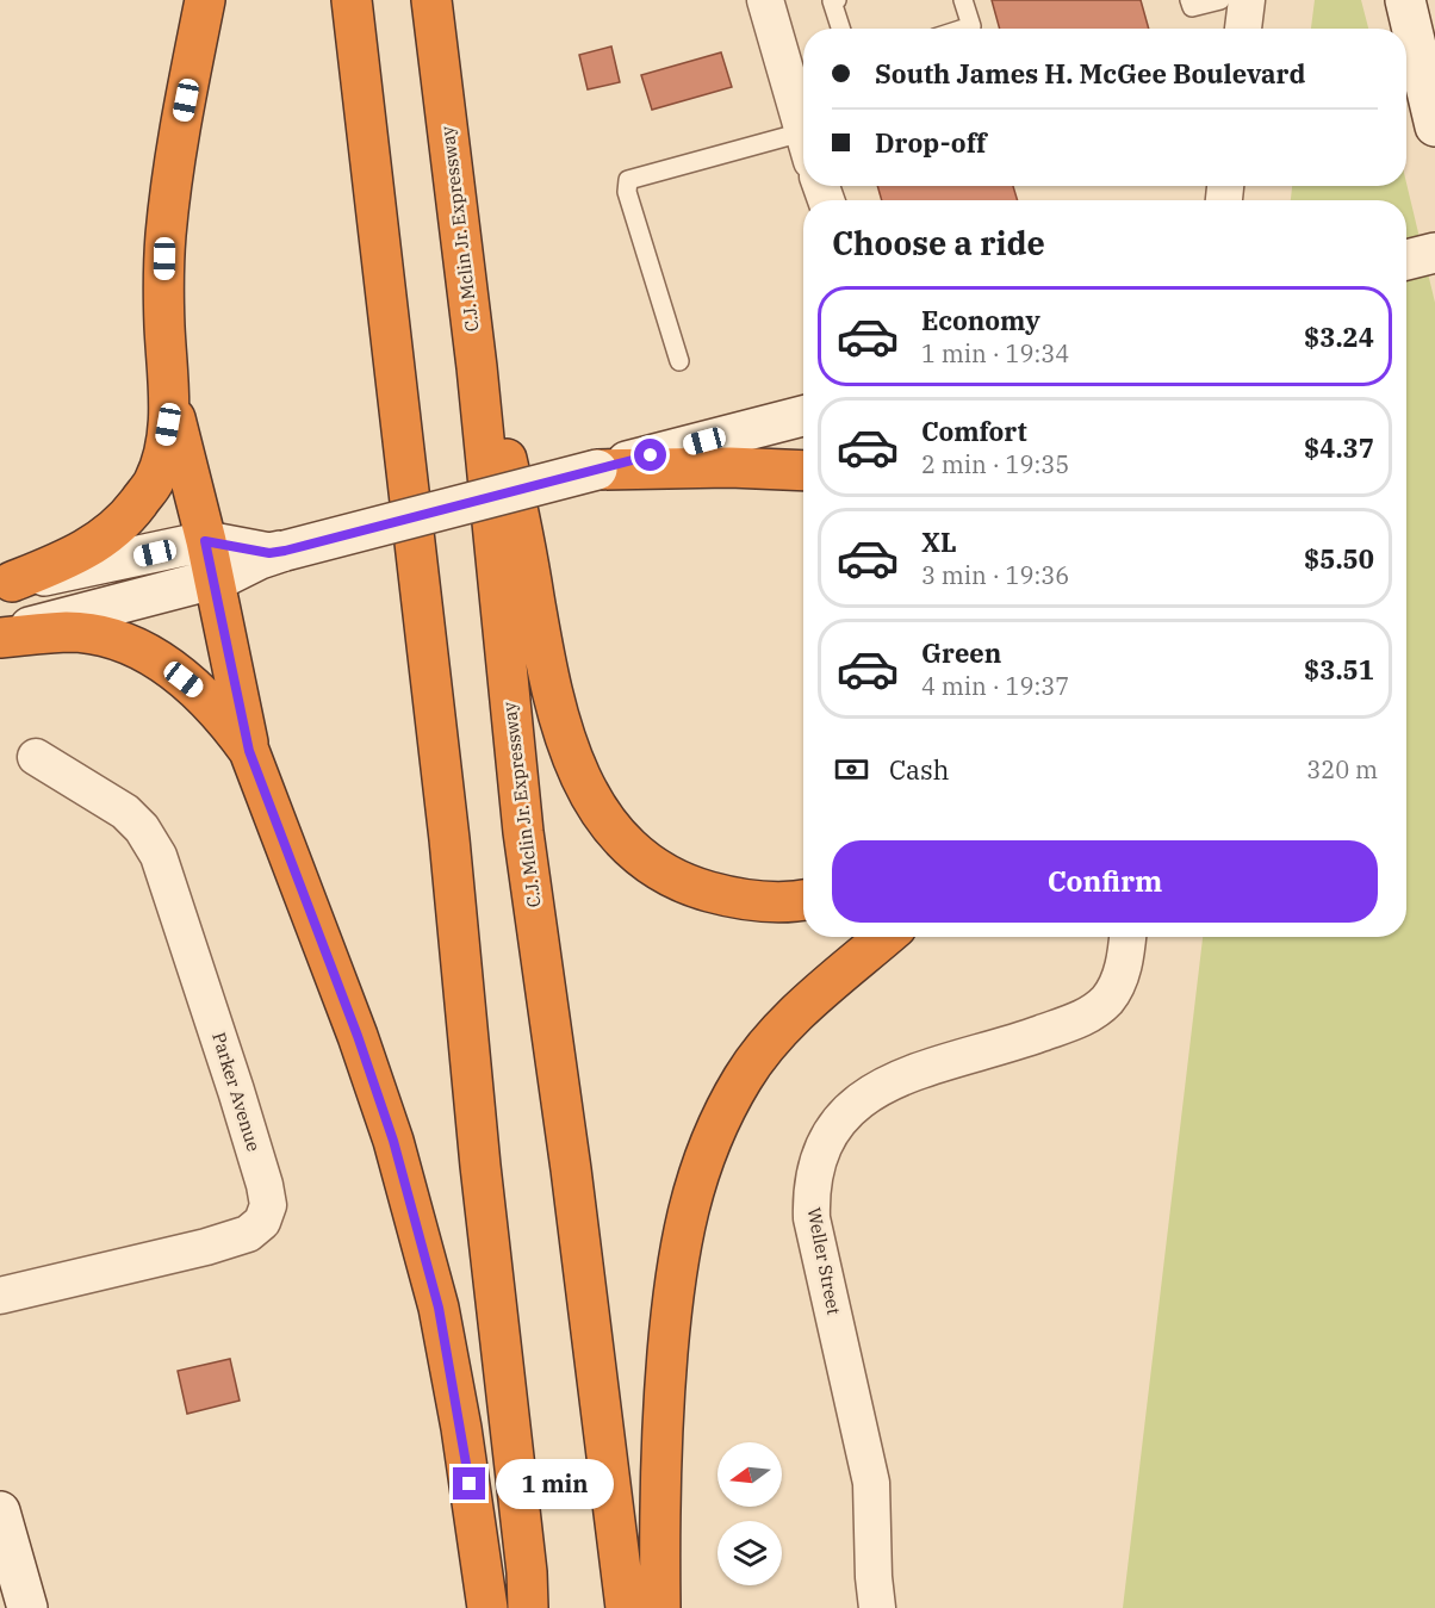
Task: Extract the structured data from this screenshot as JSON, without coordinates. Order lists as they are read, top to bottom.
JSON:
{
  "streets": {
    "highway": ["C.J. Mclin Jr. Expressway"],
    "street": ["Parker Avenue", "Weller Street"]
  },
  "north": "left",
  "page": {
    "banner": ["South James H. McGee Boulevard", "Drop-off"],
    "heading": "Choose a ride",
    "list": [
      {
        "name": "Economy",
        "note": "1 min · 19:34",
        "value": "$3.24"
      },
      {
        "name": "Comfort",
        "note": "2 min · 19:35",
        "value": "$4.37"
      },
      {
        "name": "XL",
        "note": "3 min · 19:36",
        "value": "$5.50"
      },
      {
        "name": "Green",
        "note": "4 min · 19:37",
        "value": "$3.51"
      }
    ],
    "pay": ["Cash", "320 m"],
    "buttons": "Confirm",
    "bubble": "1 min"
  }
}
